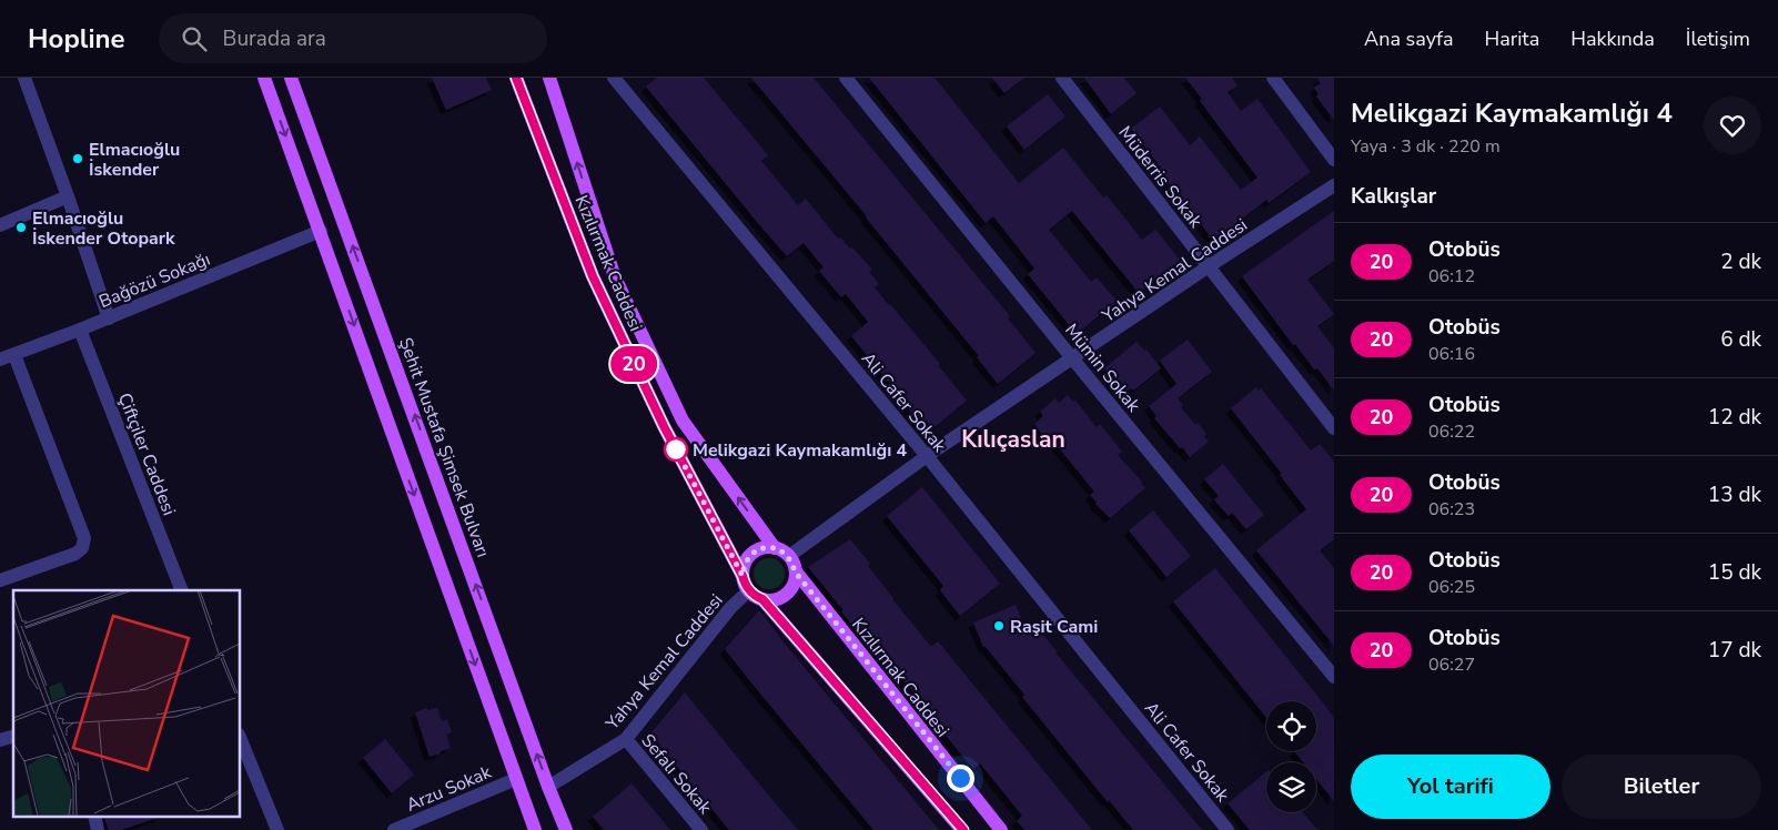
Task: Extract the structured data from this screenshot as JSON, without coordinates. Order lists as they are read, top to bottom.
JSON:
{
  "streets": {
    "main road": ["Kızılırmak Caddesi", "Şehit Mustafa Şimsek Bulvarı"],
    "street": [
      "Müderris Sokak",
      "Yahya Kemal Caddesi",
      "Bağözü Sokağı",
      "Mümin Sokak",
      "Ali Cafer Sokak",
      "Çiftçiler Caddesi",
      "Sefalı Sokak",
      "Arzu Sokak"
    ]
  },
  "crossings": [
    ["Müderris Sokak", "Yahya Kemal Caddesi"],
    ["Kızılırmak Caddesi", "Yahya Kemal Caddesi"],
    ["Yahya Kemal Caddesi", "Mümin Sokak"],
    ["Yahya Kemal Caddesi", "Ali Cafer Sokak"],
    ["Yahya Kemal Caddesi", "Şehit Mustafa Şimsek Bulvarı"],
    ["Yahya Kemal Caddesi", "Sefalı Sokak"],
    ["Bağözü Sokağı", "Çiftçiler Caddesi"]
  ],
  "districts": ["Kılıçaslan"],
  "places": [
    "Elmacıoğlu İskender",
    "Elmacıoğlu İskender Otopark",
    "Melikgazi Kaymakamlığı 4",
    "Raşit Cami"
  ],
  "lines": ["bus line 20"],
  "page": {
    "header": "Hopline",
    "search": "Burada ara",
    "nav": [
      "Ana sayfa",
      "Harita",
      "Hakkında",
      "İletişim"
    ],
    "on_map": "20",
    "heading": [
      ["Melikgazi Kaymakamlığı 4", "Yaya · 3 dk · 220 m"],
      "Kalkışlar"
    ],
    "list": [
      {
        "mark": "20",
        "name": "Otobüs",
        "note": "06:12",
        "value": "2 dk"
      },
      {
        "mark": "20",
        "name": "Otobüs",
        "note": "06:16",
        "value": "6 dk"
      },
      {
        "mark": "20",
        "name": "Otobüs",
        "note": "06:22",
        "value": "12 dk"
      },
      {
        "mark": "20",
        "name": "Otobüs",
        "note": "06:23",
        "value": "13 dk"
      },
      {
        "mark": "20",
        "name": "Otobüs",
        "note": "06:25",
        "value": "15 dk"
      },
      {
        "mark": "20",
        "name": "Otobüs",
        "note": "06:27",
        "value": "17 dk"
      }
    ],
    "buttons": ["Yol tarifi", "Biletler"]
  }
}
